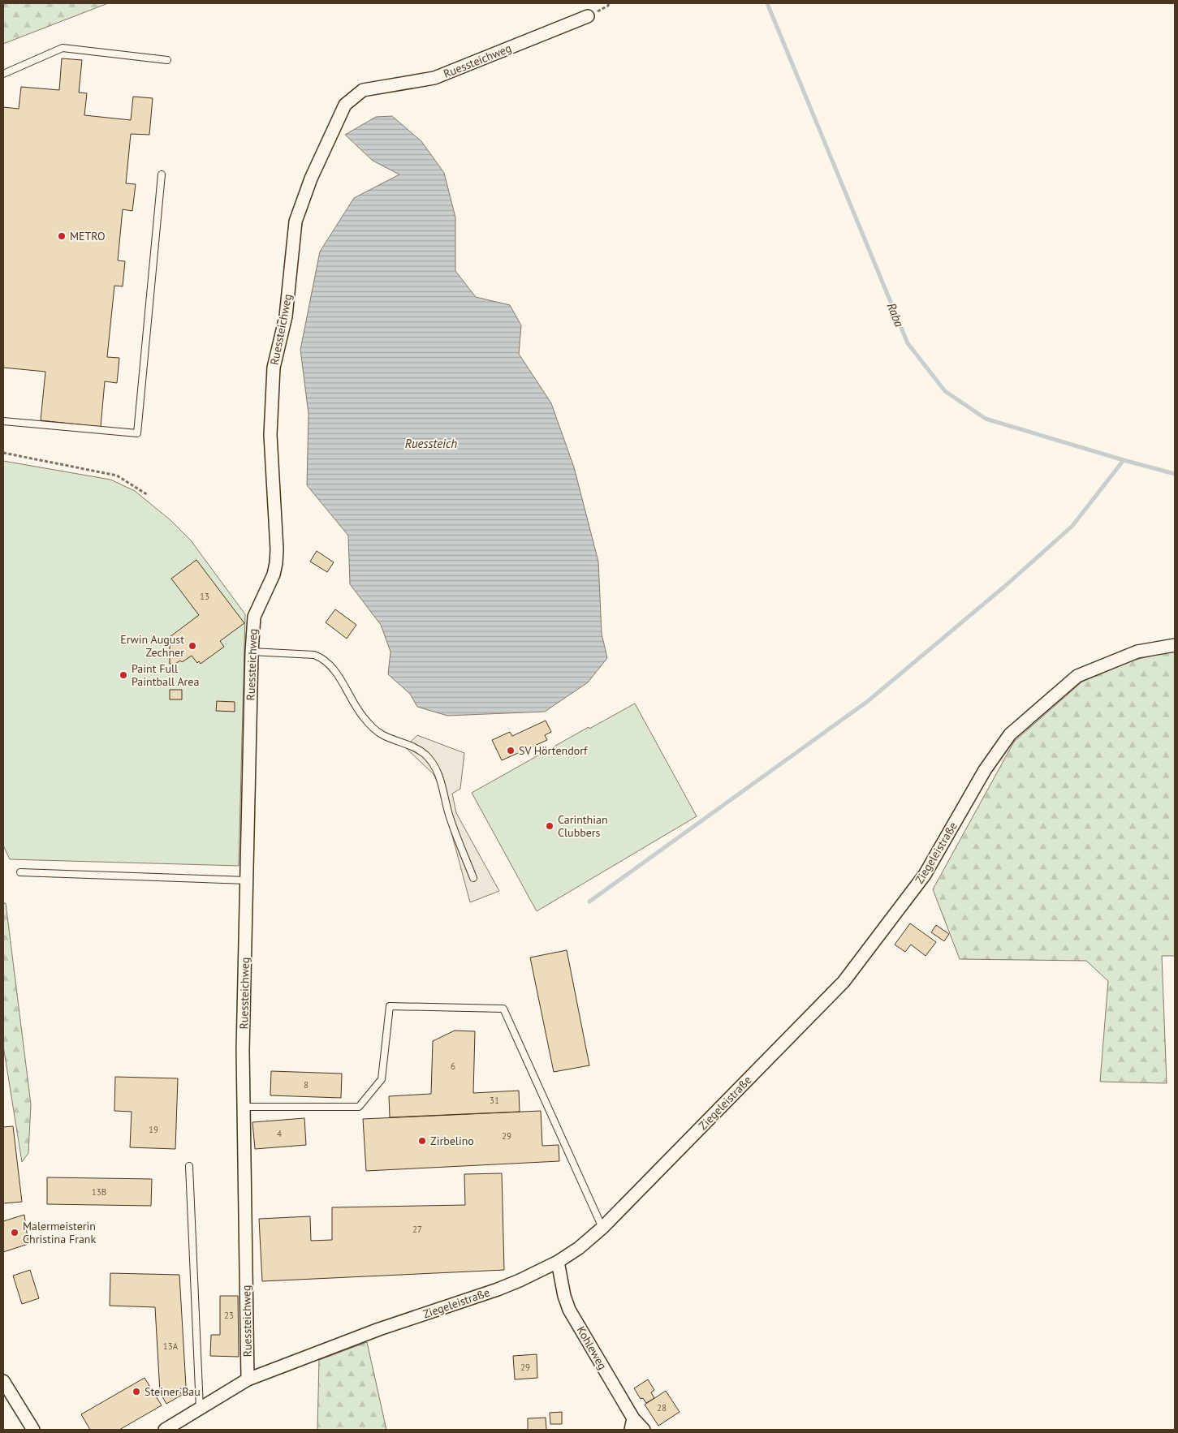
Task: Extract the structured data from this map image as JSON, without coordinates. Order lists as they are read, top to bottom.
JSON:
{
  "streets": {
    "street": ["Ruessteichweg", "Ziegeleistraße", "Kohleweg"]
  },
  "crossings": [
    ["Ruessteichweg", "Ziegeleistraße"],
    ["Ziegeleistraße", "Kohleweg"]
  ],
  "water": ["Raba", "Ruessteich"],
  "places": [
    "METRO",
    "Erwin August Zechner",
    "Paint Full Paintball Area",
    "SV Hörtendorf",
    "Carinthian Clubbers",
    "Zirbelino",
    "Malermeisterin Christina Frank",
    "Steiner Bau"
  ],
  "house_numbers": [
    "13",
    "6",
    "8",
    "31",
    "19",
    "4",
    "29",
    "13B",
    "27",
    "23",
    "13A",
    "29",
    "28"
  ]
}
